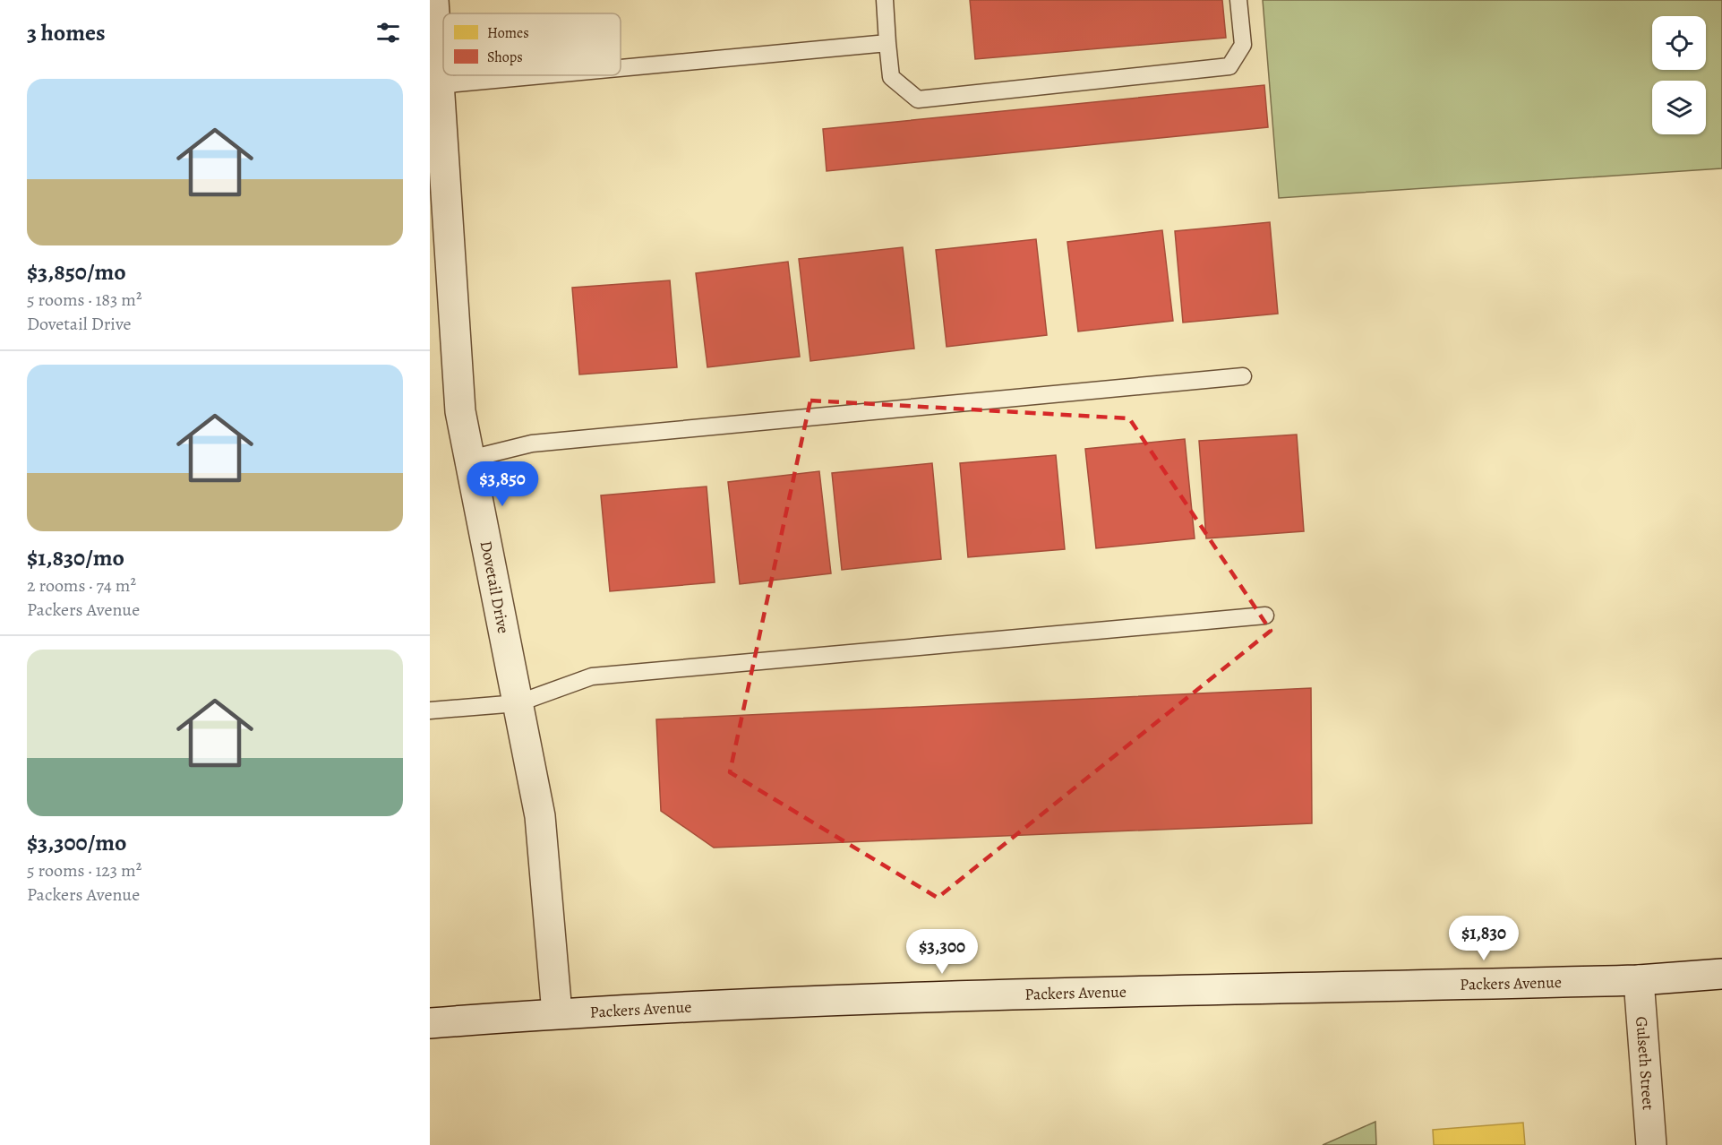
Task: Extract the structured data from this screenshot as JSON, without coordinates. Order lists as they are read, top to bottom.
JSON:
{
  "streets": {
    "main road": ["Dovetail Drive", "Packers Avenue", "Gulseth Street"]
  },
  "crossings": [
    ["Dovetail Drive", "Packers Avenue"],
    ["Packers Avenue", "Gulseth Street"]
  ],
  "legend": ["Homes", "Shops"],
  "page": {
    "heading": "3 homes",
    "list": [
      {
        "name": "$3,850/mo",
        "note": "5 rooms · 183 m² · Dovetail Drive"
      },
      {
        "name": "$1,830/mo",
        "note": "2 rooms · 74 m² · Packers Avenue"
      },
      {
        "name": "$3,300/mo",
        "note": "5 rooms · 123 m² · Packers Avenue"
      }
    ],
    "price": ["$3,850", "$1,830", "$3,300"]
  }
}
